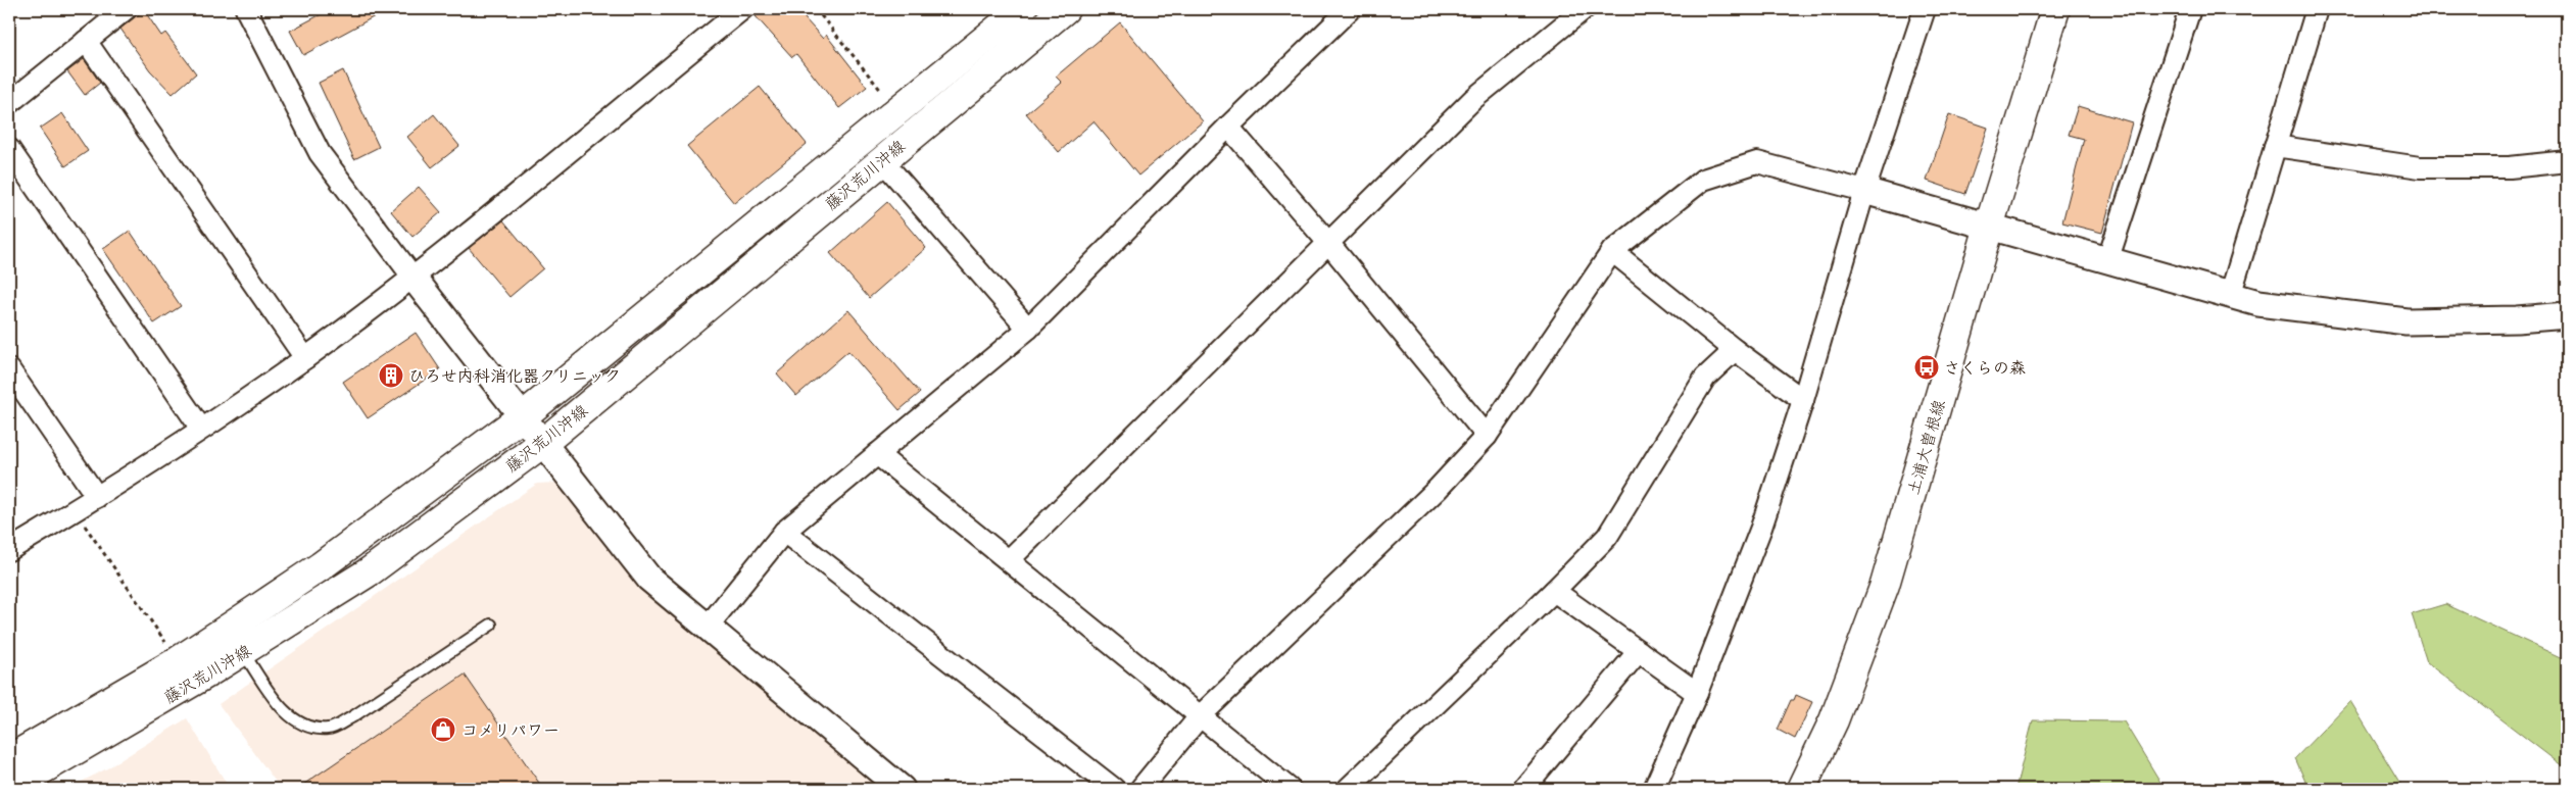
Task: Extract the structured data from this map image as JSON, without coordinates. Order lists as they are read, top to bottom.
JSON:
{
  "streets": {
    "main road": ["藤沢荒川沖線", "土浦大曽根線"]
  },
  "places": {
    "bus stop": ["さくらの森"],
    "building": ["ひろせ内科消化器クリニック"],
    "shop": ["コメリパワー"]
  }
}
